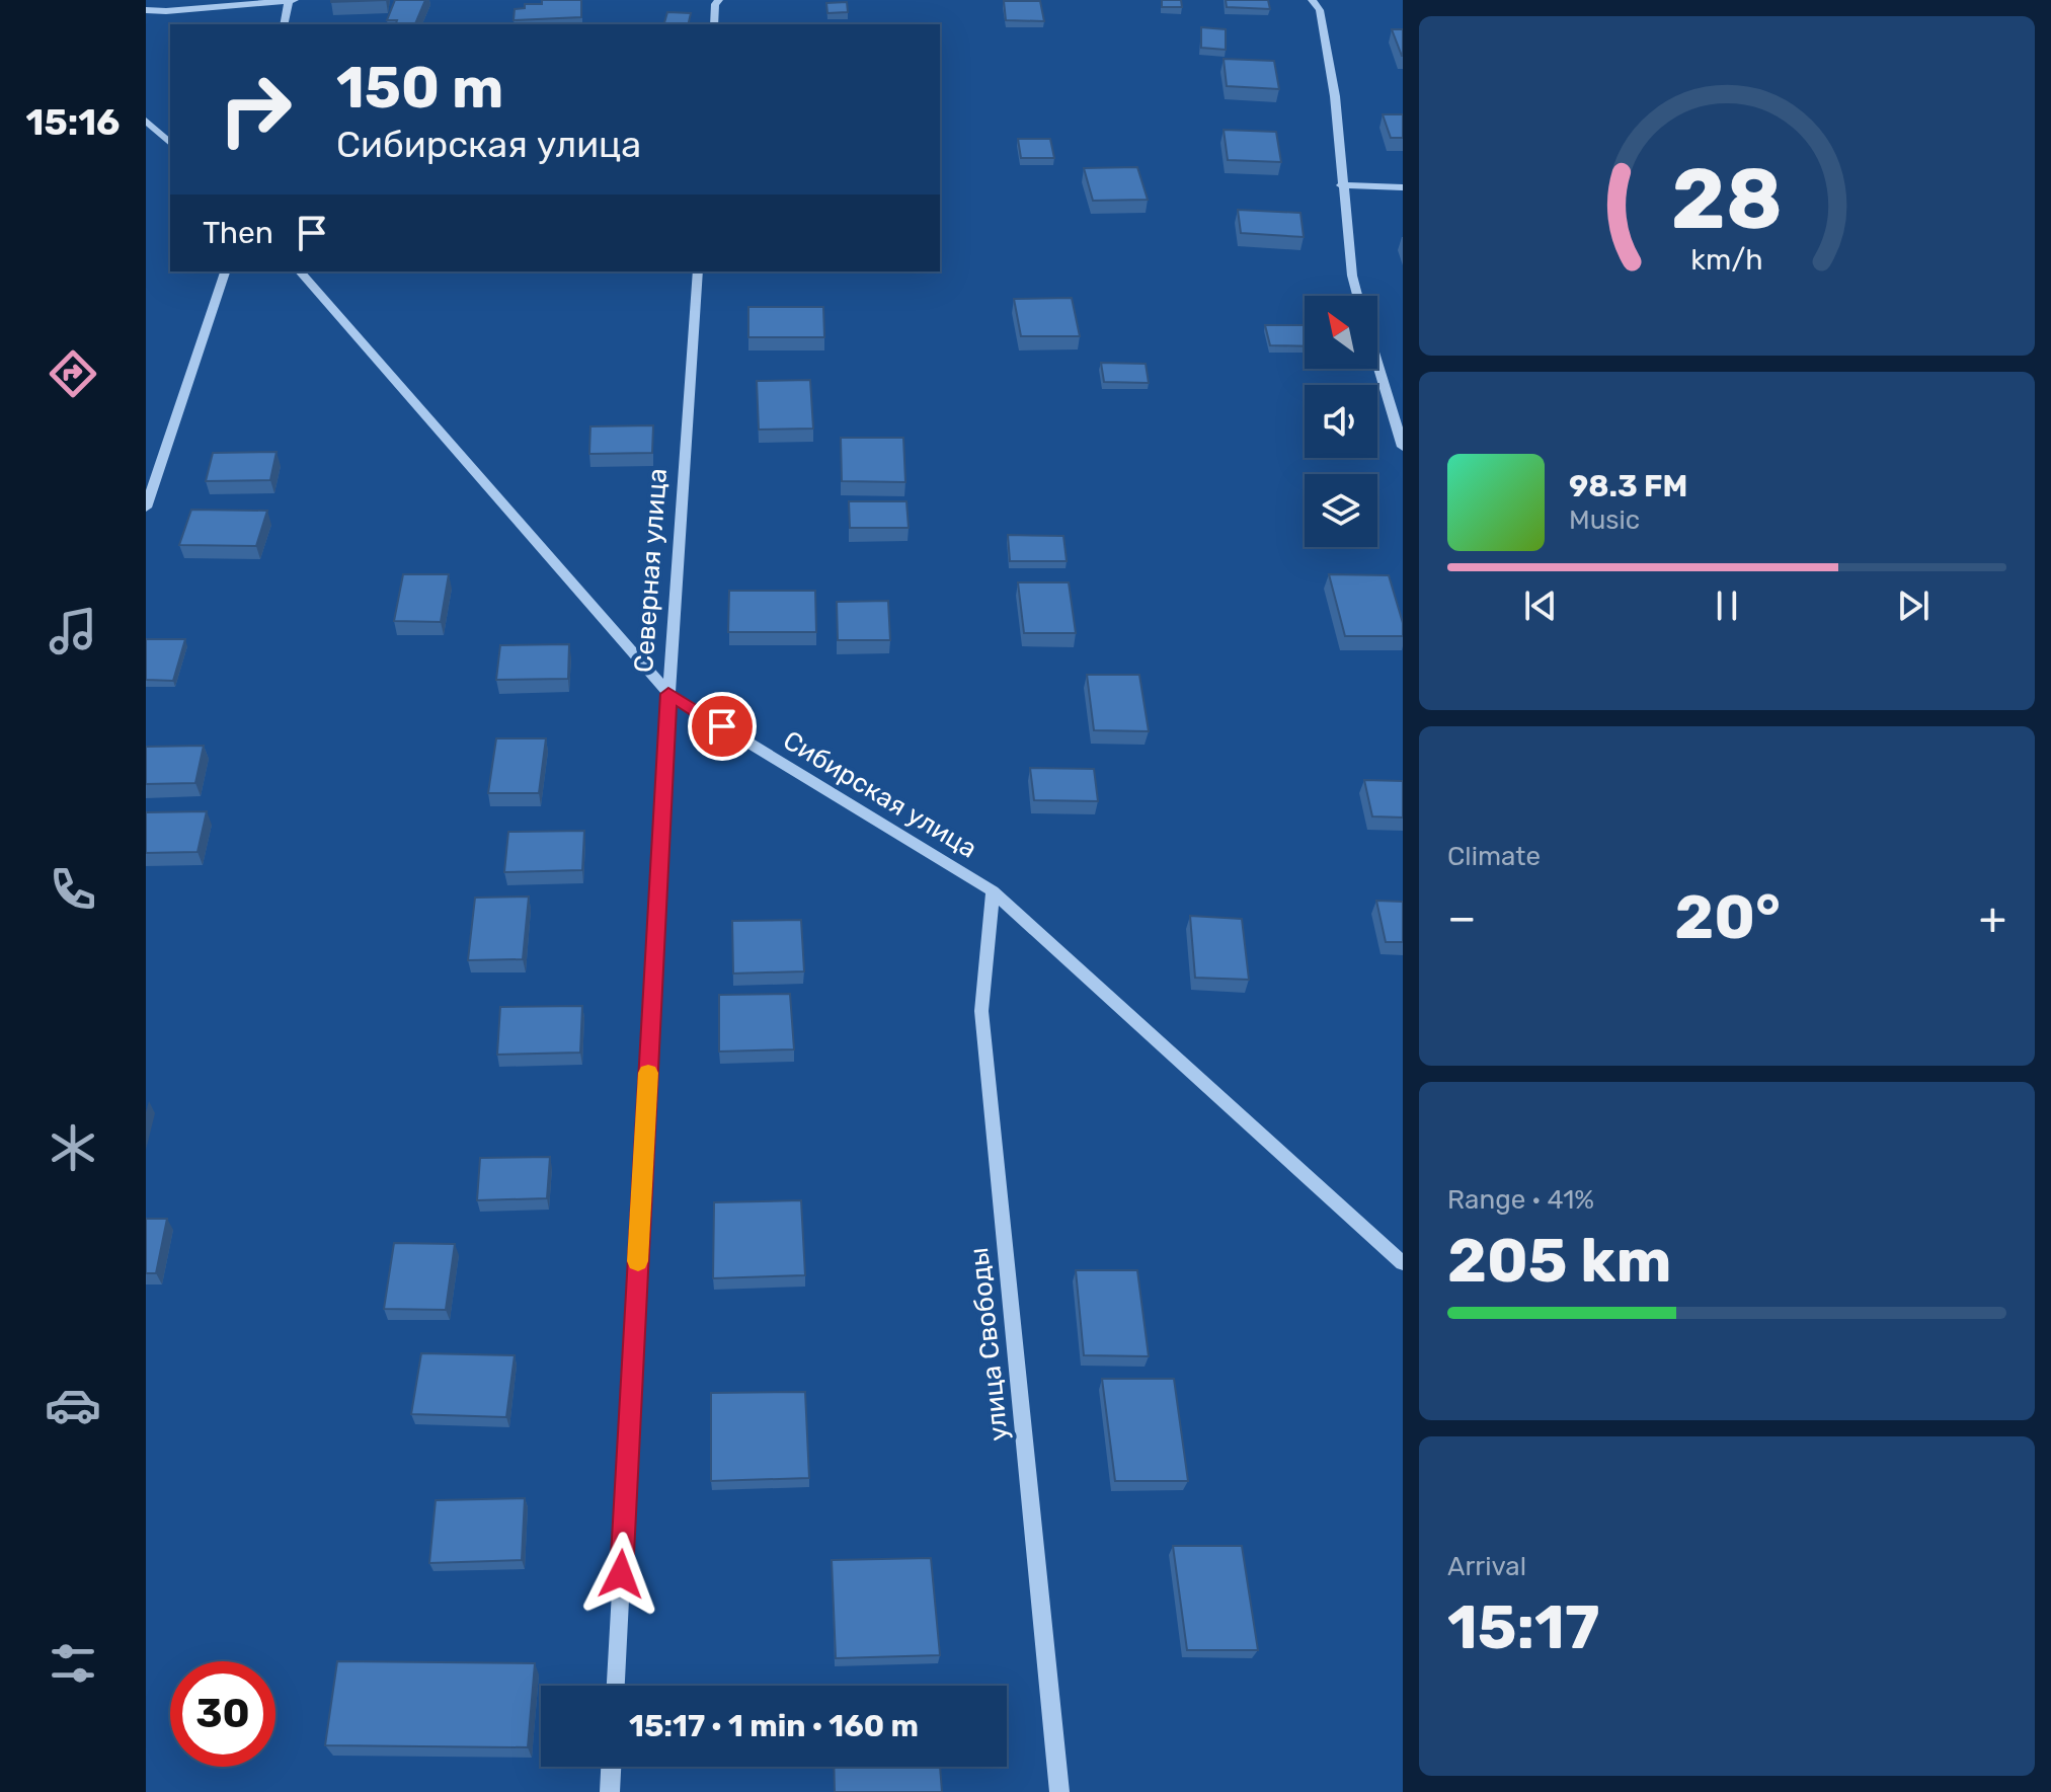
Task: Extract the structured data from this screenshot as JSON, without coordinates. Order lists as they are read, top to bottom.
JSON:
{
  "streets": {
    "street": ["Северная улица", "Сибирская улица", "улица Свободы"]
  },
  "crossings": [
    ["Северная улица", "Сибирская улица"],
    ["Сибирская улица", "улица Свободы"]
  ],
  "north": "top left",
  "page": {
    "tabs": "15:16",
    "turn": ["150 m", "Сибирская улица"],
    "then": "Then",
    "song": ["98.3 FM", "Music"],
    "tile": [
      "Climate",
      ["Range · 41%", "205 km"],
      ["Arrival", "15:17"]
    ],
    "heat": ["−", "20°", "+"],
    "limit": "30",
    "trip": "15:17 · 1 min · 160 m",
    "gauge": ["28", "km/h"]
  }
}
